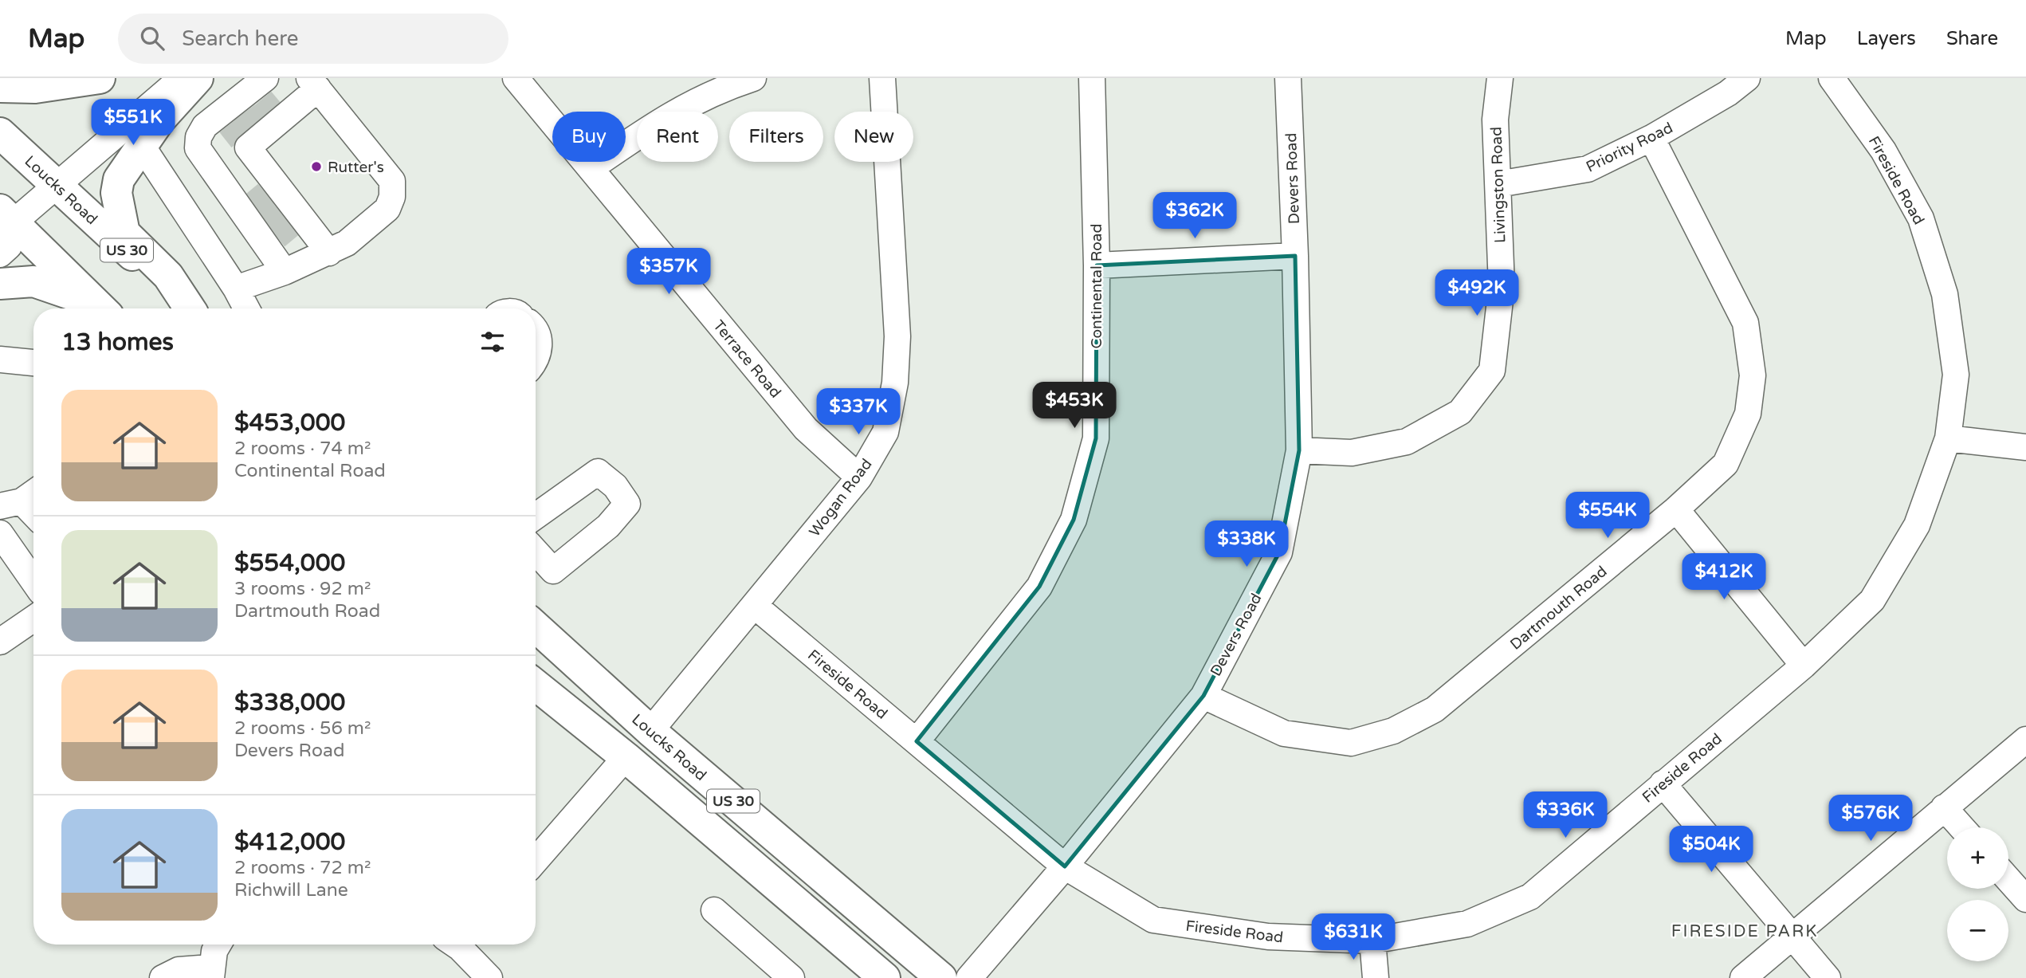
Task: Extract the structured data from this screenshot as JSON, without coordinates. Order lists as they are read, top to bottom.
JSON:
{
  "streets": {
    "highway": ["Loucks Road", "US 30"],
    "street": [
      "Priority Road",
      "Devers Road",
      "Fireside Road",
      "Livingston Road",
      "Continental Road",
      "Terrace Road",
      "Wogan Road",
      "Dartmouth Road"
    ]
  },
  "crossings": [
    ["Priority Road", "Livingston Road"],
    ["Priority Road", "Dartmouth Road"],
    ["Devers Road", "Fireside Road"],
    ["Devers Road", "Livingston Road"],
    ["Devers Road", "Dartmouth Road"],
    ["Fireside Road", "Continental Road"],
    ["Fireside Road", "Wogan Road"],
    ["Loucks Road", "Wogan Road"],
    ["Terrace Road", "Wogan Road"]
  ],
  "districts": ["FIRESIDE PARK"],
  "places": ["Rutter's"],
  "page": {
    "header": "Map",
    "search": "Search here",
    "nav": ["Map", "Layers", "Share"],
    "price": [
      "$551K",
      "$362K",
      "$357K",
      "$492K",
      "$453K",
      "$337K",
      "$554K",
      "$338K",
      "$412K",
      "$336K",
      "$576K",
      "$504K",
      "$631K"
    ],
    "chip": [
      "Buy",
      "Rent",
      "Filters",
      "New"
    ],
    "heading": "13 homes",
    "list": [
      {
        "name": "$453,000",
        "note": "2 rooms · 74 m² · Continental Road"
      },
      {
        "name": "$554,000",
        "note": "3 rooms · 92 m² · Dartmouth Road"
      },
      {
        "name": "$338,000",
        "note": "2 rooms · 56 m² · Devers Road"
      },
      {
        "name": "$412,000",
        "note": "2 rooms · 72 m² · Richwill Lane"
      }
    ],
    "map_buttons": ["+", "−"]
  }
}
